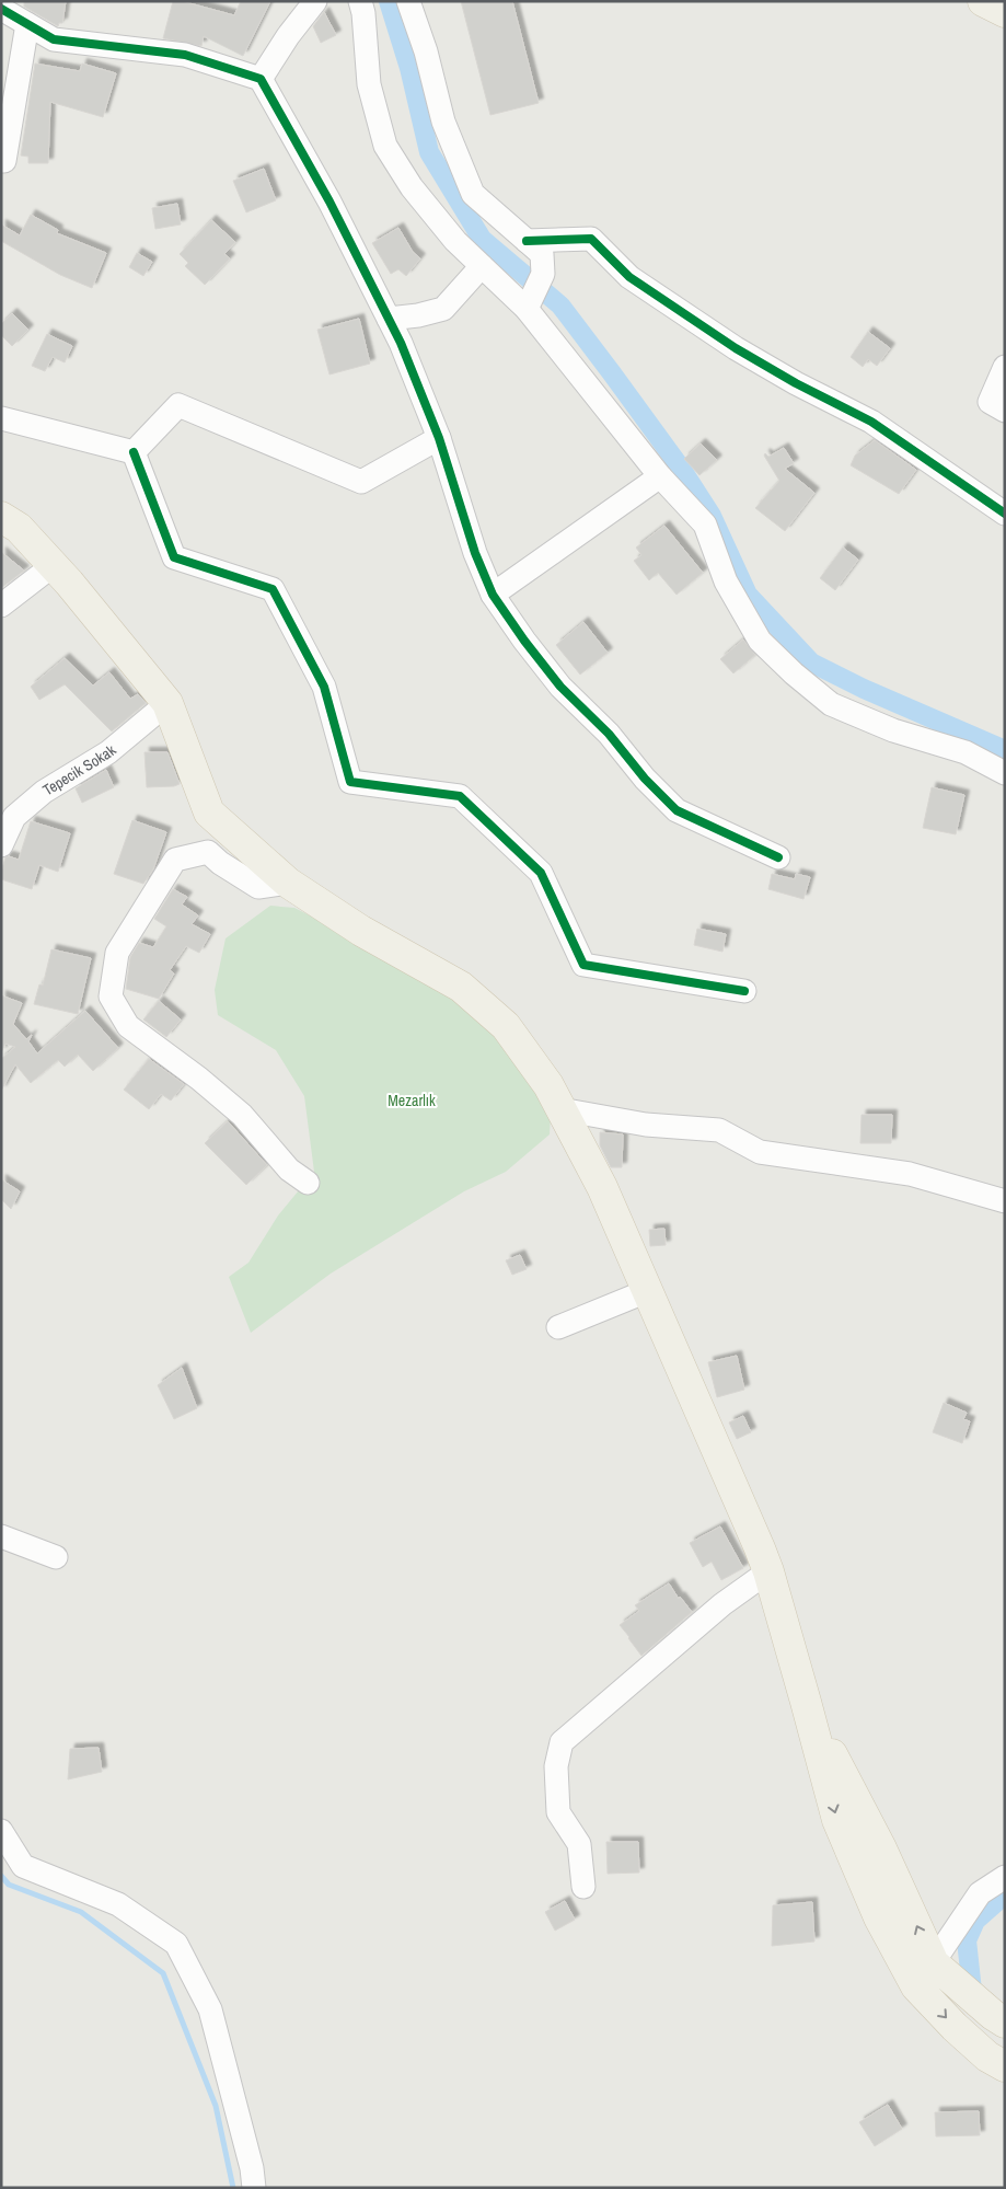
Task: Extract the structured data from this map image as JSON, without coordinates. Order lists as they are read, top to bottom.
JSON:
{
  "streets": {
    "street": ["Tepecik Sokak"]
  },
  "parks": ["Mezarlık"]
}
